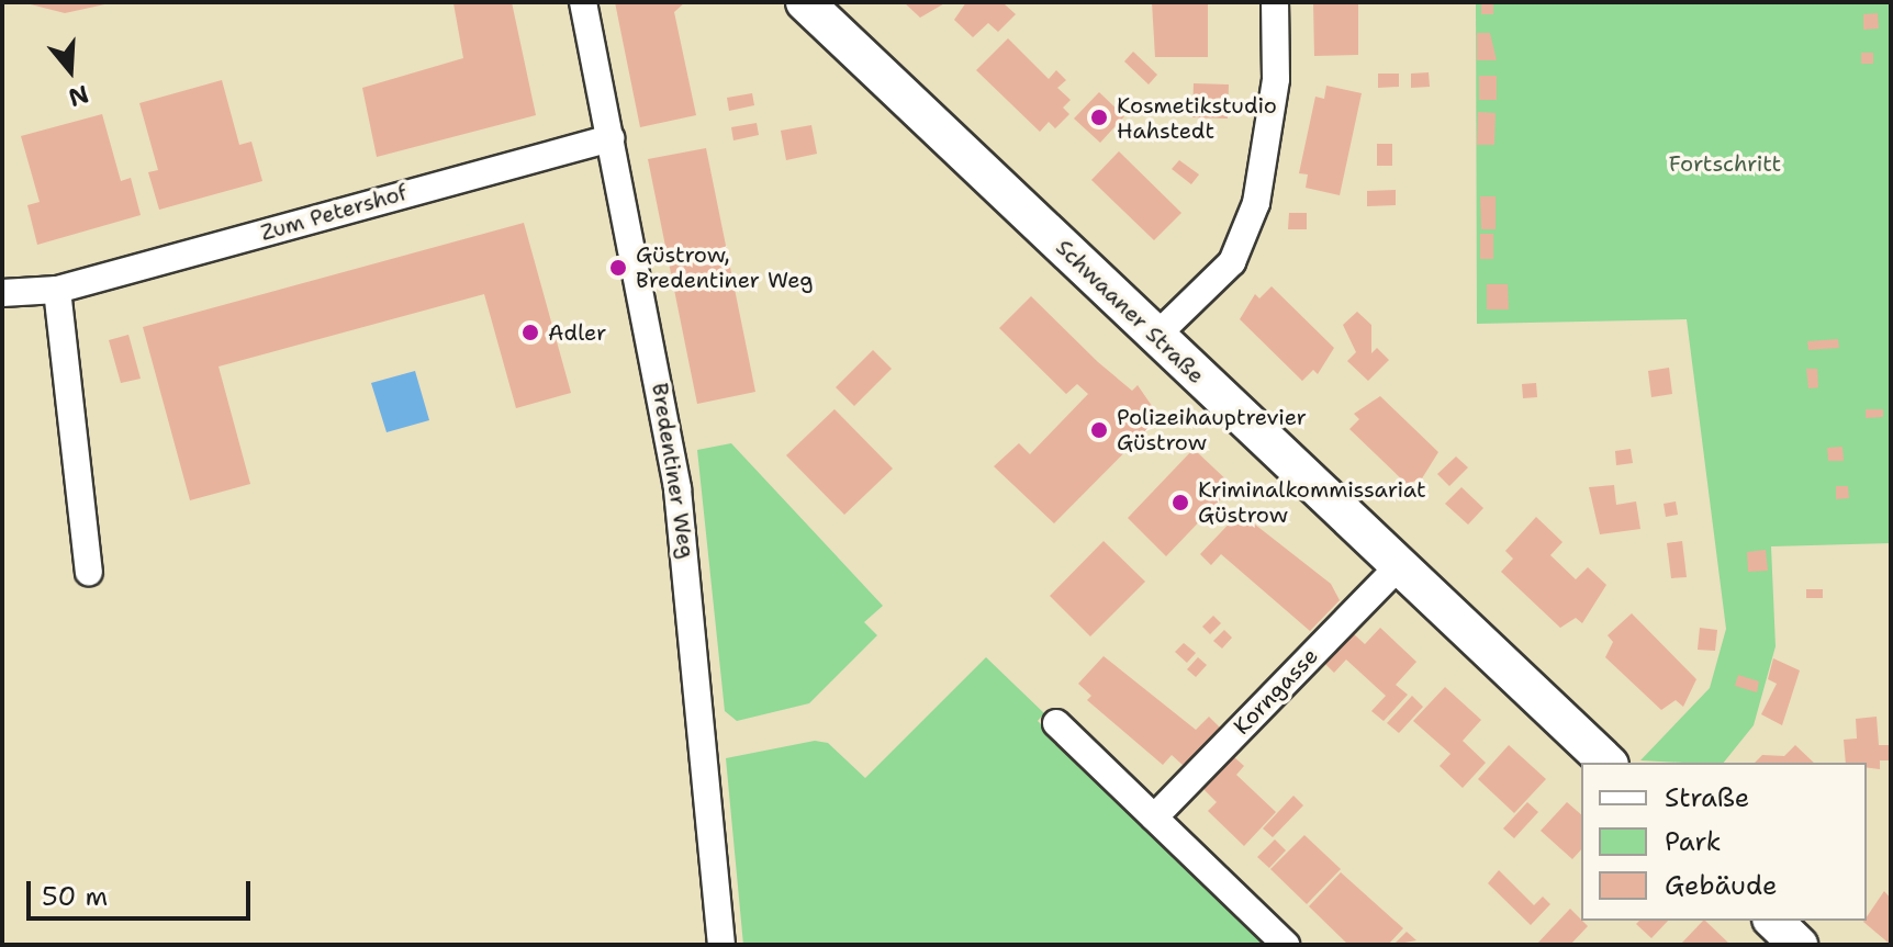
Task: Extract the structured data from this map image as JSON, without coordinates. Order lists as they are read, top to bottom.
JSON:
{
  "streets": {
    "main road": ["Schwaaner Straße"],
    "street": ["Zum Petershof", "Bredentiner Weg", "Korngasse"]
  },
  "crossings": [
    ["Zum Petershof", "Bredentiner Weg"],
    ["Schwaaner Straße", "Korngasse"]
  ],
  "parks": ["Fortschritt"],
  "places": [
    "Kosmetikstudio Hahstedt",
    "Güstrow, Bredentiner Weg",
    "Adler",
    "Polizeihauptrevier Güstrow",
    "Kriminalkommissariat Güstrow"
  ],
  "legend": ["Straße", "Park", "Gebäude"],
  "scale_bar": "50 m",
  "north": "bottom"
}
